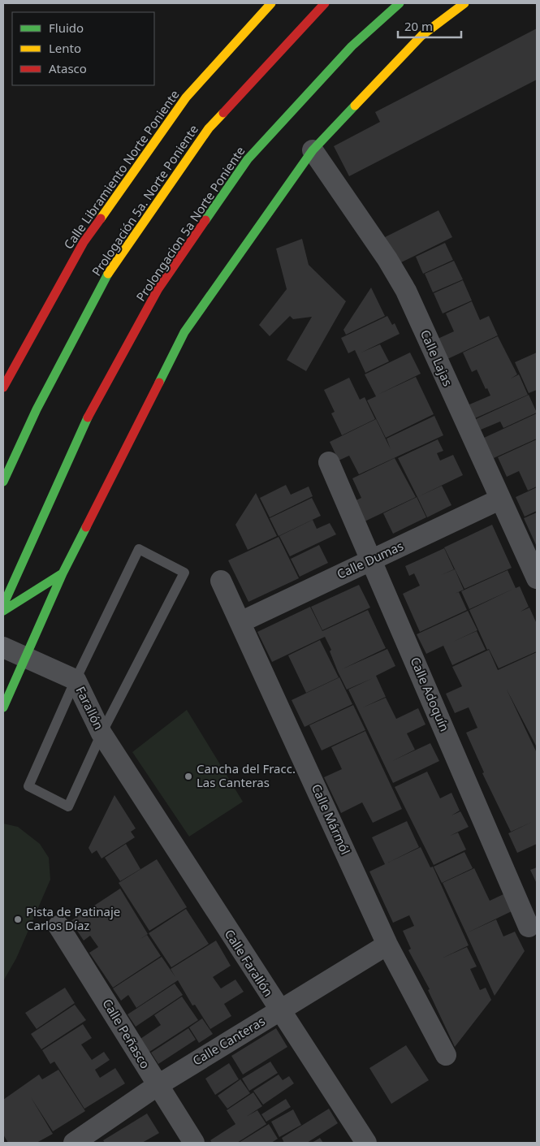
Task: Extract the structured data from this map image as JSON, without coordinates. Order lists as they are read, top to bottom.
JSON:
{
  "streets": {
    "main road": ["Calle Libramiento Norte Poniente", "Prologación 5a. Norte Poniente", "Prolongacion 5a Norte Poniente"],
    "street": [
      "Calle Lajas",
      "Calle Dumas",
      "Calle Adoquín",
      "Farallón",
      "Calle Mármól",
      "Calle Farallón",
      "Calle Peñasco",
      "Calle Canteras"
    ]
  },
  "crossings": [
    ["Calle Lajas", "Calle Dumas"],
    ["Calle Dumas", "Calle Adoquín"],
    ["Calle Dumas", "Calle Mármól"],
    ["Farallón", "Calle Farallón"],
    ["Calle Mármól", "Calle Canteras"],
    ["Calle Farallón", "Calle Canteras"],
    ["Calle Peñasco", "Calle Canteras"]
  ],
  "places": ["Cancha del Fracc. Las Canteras", "Pista de Patinaje Carlos Díaz"],
  "legend": ["Fluido", "Lento", "Atasco"],
  "scale_bar": "20 m"
}
